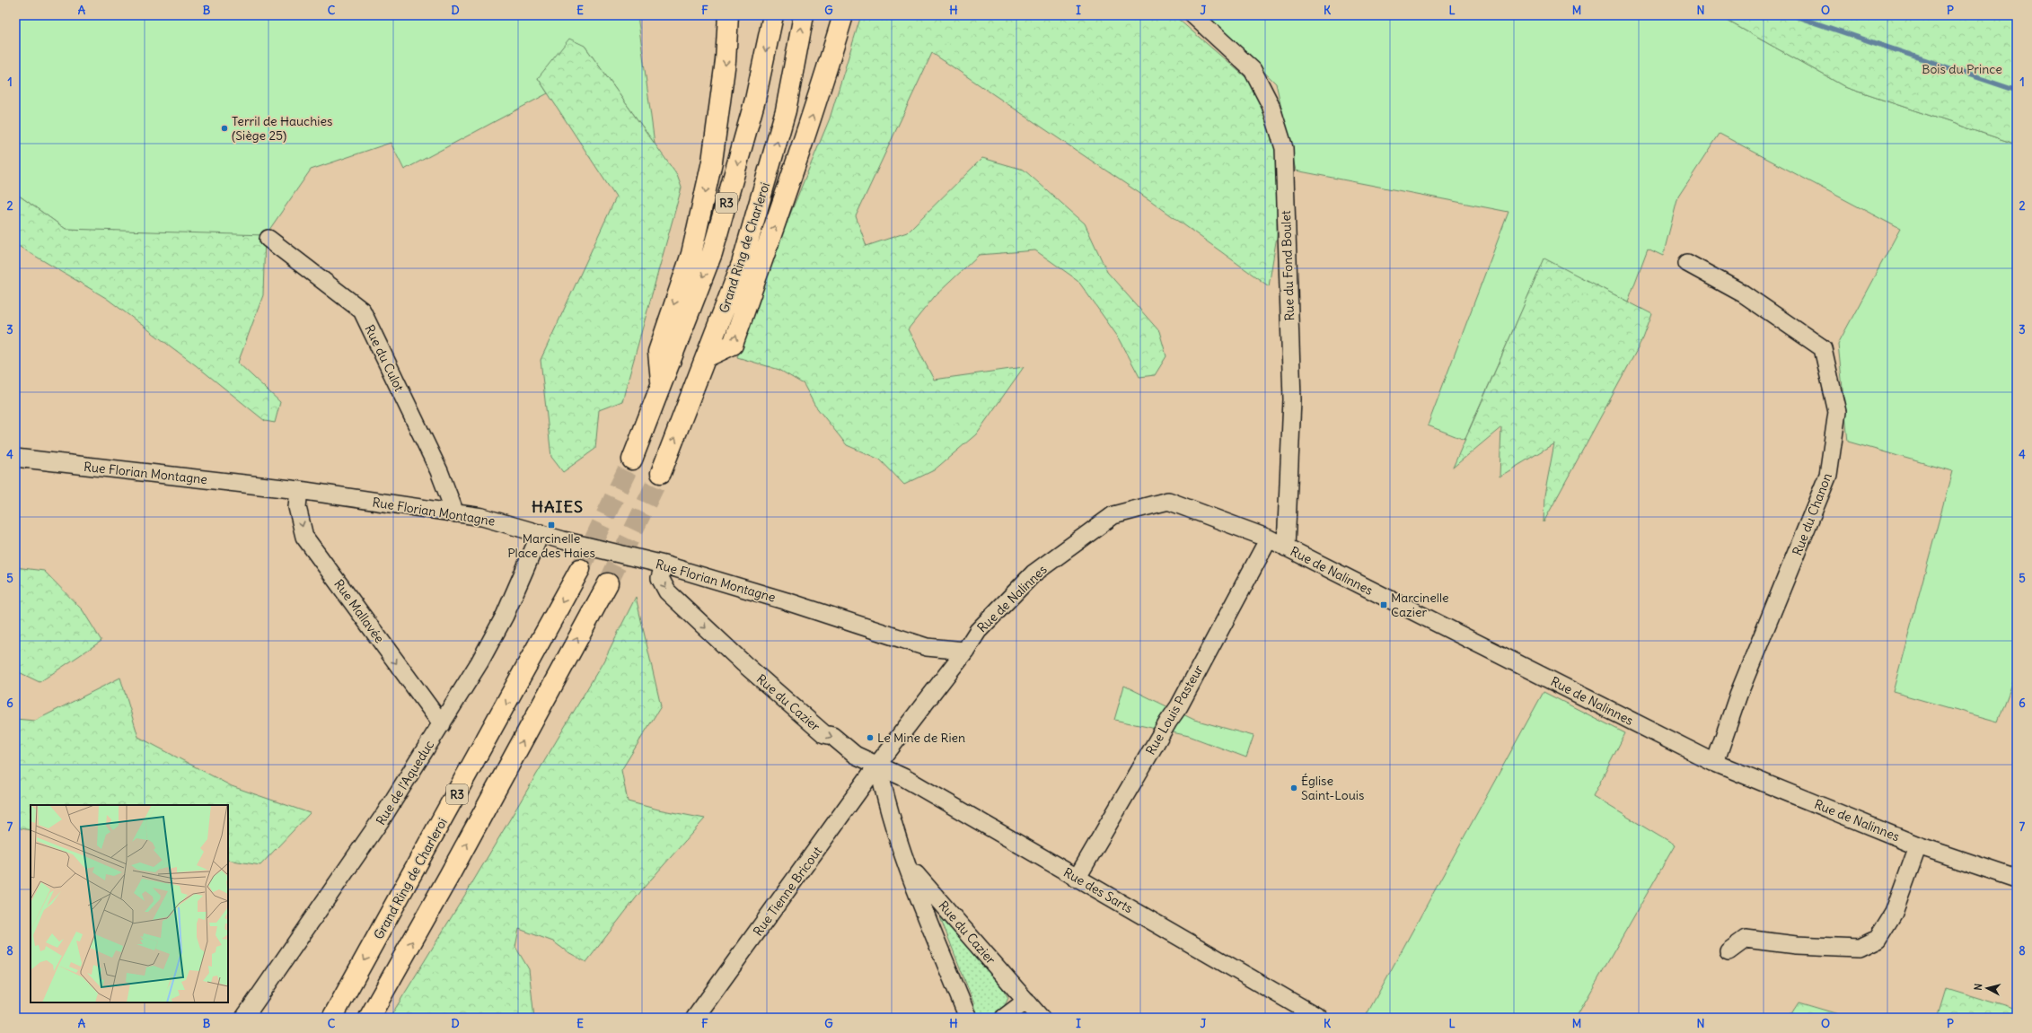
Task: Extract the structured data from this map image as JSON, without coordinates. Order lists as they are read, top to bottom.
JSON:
{
  "streets": {
    "highway": ["R3", "Grand Ring de Charleroi"],
    "street": [
      "Rue du Fond Boulet",
      "Rue du Culot",
      "Rue Florian Montagne",
      "Rue du Chanon",
      "Rue de Nalinnes",
      "Rue Mallavée",
      "Rue du Cazier",
      "Rue Louis Pasteur",
      "Rue de l'Aqueduc",
      "Rue des Sarts",
      "Rue Tienne Bricout"
    ]
  },
  "crossings": [
    ["Rue du Fond Boulet", "Rue de Nalinnes"],
    ["Rue du Culot", "Rue Florian Montagne"],
    ["Rue Florian Montagne", "Rue de Nalinnes"],
    ["Rue Florian Montagne", "Rue Mallavée"],
    ["Rue Florian Montagne", "Rue du Cazier"],
    ["Rue Florian Montagne", "Rue de l'Aqueduc"],
    ["Rue du Chanon", "Rue de Nalinnes"],
    ["Rue de Nalinnes", "Rue du Cazier"],
    ["Rue de Nalinnes", "Rue Louis Pasteur"],
    ["Rue de Nalinnes", "Rue des Sarts"],
    ["Rue de Nalinnes", "Rue Tienne Bricout"],
    ["Rue Mallavée", "Rue de l'Aqueduc"],
    ["Rue du Cazier", "Rue des Sarts"],
    ["Rue du Cazier", "Rue Tienne Bricout"],
    ["Rue Louis Pasteur", "Rue des Sarts"],
    ["Rue des Sarts", "Rue Tienne Bricout"]
  ],
  "one_way": ["Rue Mallavée", "Rue du Cazier"],
  "districts": ["HAIES"],
  "parks": ["Bois du Prince"],
  "places": {
    "other": ["Terril de Hauchies (Siège 25)", "Le Mine de Rien", "Église Saint-Louis"],
    "transit": ["Marcinelle Place des Haies", "Marcinelle Cazier"]
  },
  "north": "left",
  "grid": {
    "columns": [
      "A",
      "B",
      "C",
      "D",
      "E",
      "F",
      "G",
      "H",
      "I",
      "J",
      "K",
      "L",
      "M",
      "N",
      "O",
      "P"
    ],
    "rows": [
      "1",
      "2",
      "3",
      "4",
      "5",
      "6",
      "7",
      "8"
    ]
  }
}
